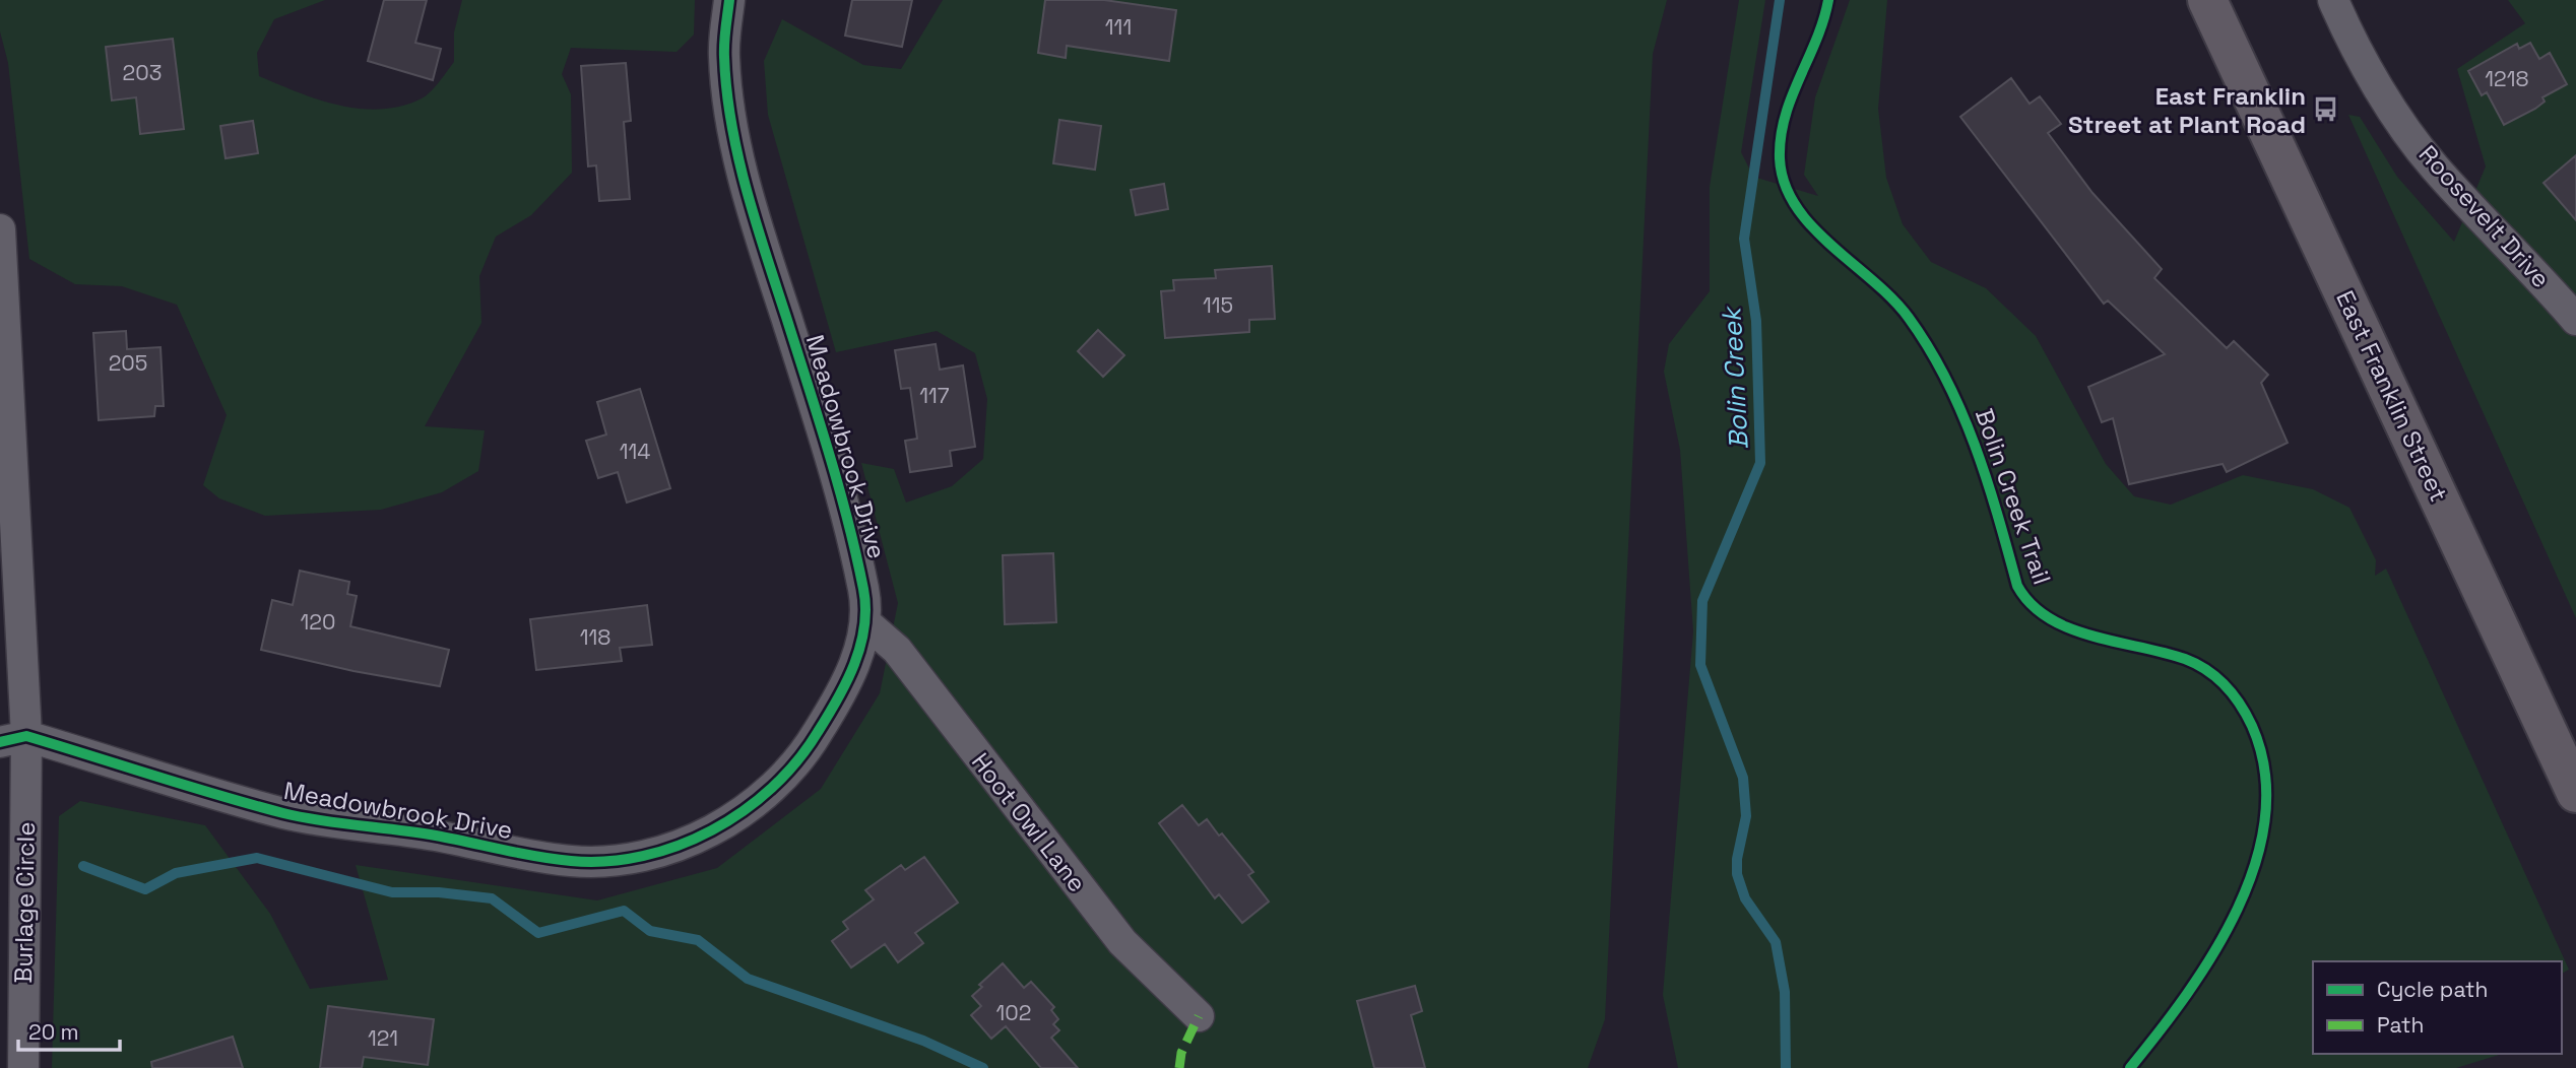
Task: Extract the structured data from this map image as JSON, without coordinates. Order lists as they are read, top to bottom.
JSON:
{
  "streets": {
    "main road": ["East Franklin Street"],
    "street": [
      "Roosevelt Drive",
      "Meadowbrook Drive",
      "Hoot Owl Lane",
      "Burlage Circle"
    ],
    "cycle path": ["Bolin Creek Trail"]
  },
  "crossings": [
    ["Meadowbrook Drive", "Hoot Owl Lane"],
    ["Meadowbrook Drive", "Burlage Circle"]
  ],
  "water": ["Bolin Creek"],
  "places": {
    "bus stop": ["East Franklin Street at Plant Road"]
  },
  "house_numbers": [
    "111",
    "203",
    "1218",
    "115",
    "205",
    "117",
    "114",
    "120",
    "118",
    "102",
    "121"
  ],
  "legend": ["Cycle path", "Path"],
  "scale_bar": "20 m"
}
